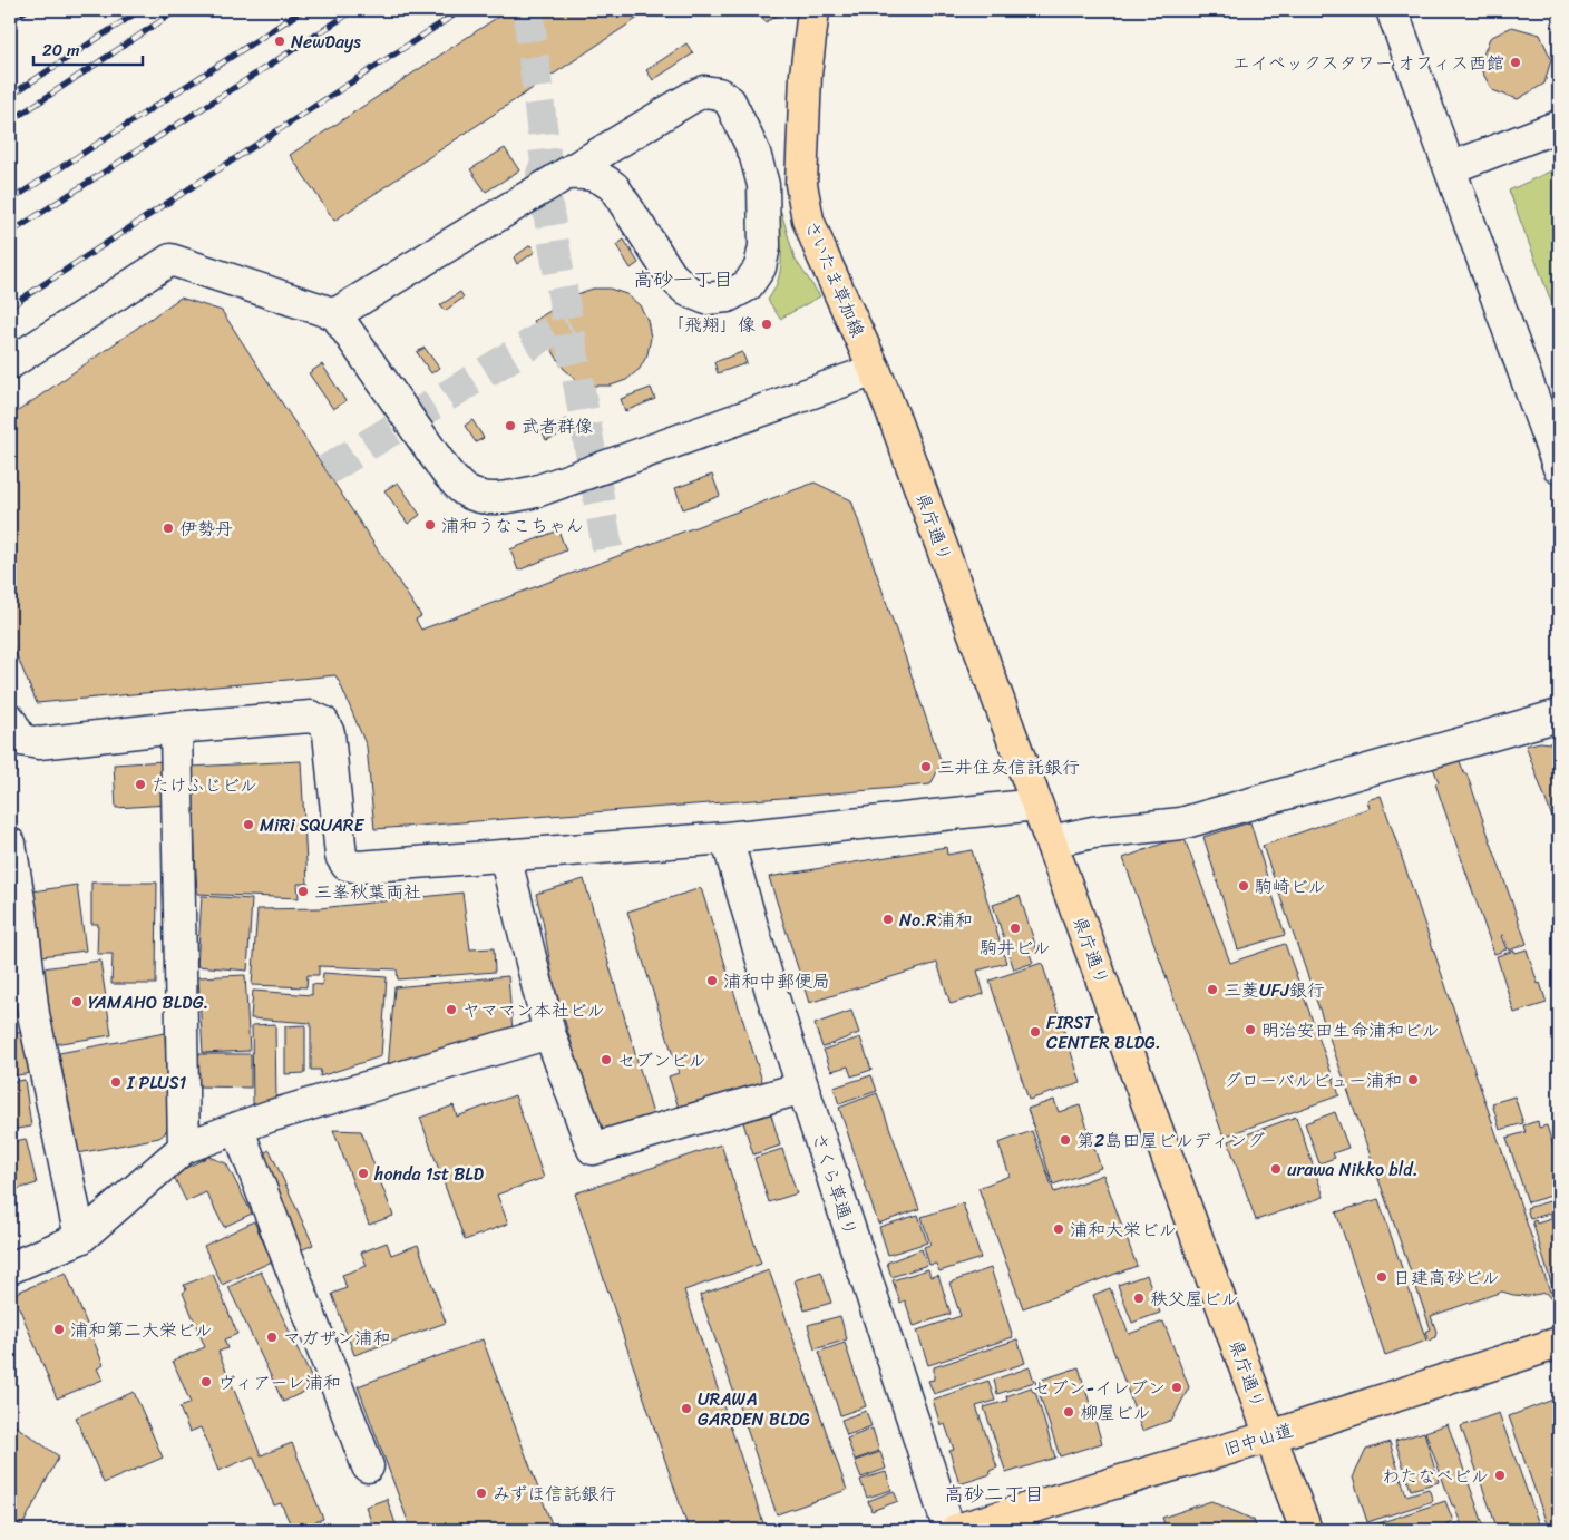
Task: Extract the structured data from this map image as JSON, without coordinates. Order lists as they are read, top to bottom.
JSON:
{
  "streets": {
    "main road": ["さいたま草加線", "県庁通り", "旧中山道"],
    "street": ["さくら草通り"]
  },
  "crossings": [
    ["さいたま草加線", "県庁通り"],
    ["県庁通り", "旧中山道"]
  ],
  "districts": ["高砂一丁目", "高砂二丁目"],
  "places": [
    "NewDays",
    "エイペックスタワー オフィス西館",
    "「飛翔」像",
    "武者群像",
    "浦和うなこちゃん",
    "伊勢丹",
    "三井住友信託銀行",
    "たけふじビル",
    "MiRi SQUARE",
    "駒崎ビル",
    "三峯秋葉両社",
    "No.R浦和",
    "駒井ビル",
    "浦和中郵便局",
    "三菱UFJ銀行",
    "YAMAHO BLDG.",
    "ヤママン本社ビル",
    "明治安田生命浦和ビル",
    "FIRST CENTER BLDG.",
    "セブンビル",
    "グローバルビュー浦和",
    "I PLUS1",
    "第2島田屋ビルディング",
    "urawa Nikko bld.",
    "honda 1st BLD",
    "浦和大栄ビル",
    "日建高砂ビル",
    "秩父屋ビル",
    "浦和第二大栄ビル",
    "マガザン浦和",
    "ヴィアーレ浦和",
    "セブン-イレブン",
    "URAWA GARDEN BLDG",
    "柳屋ビル",
    "わたなべビル",
    "みずほ信託銀行"
  ],
  "scale_bar": "20 m"
}
